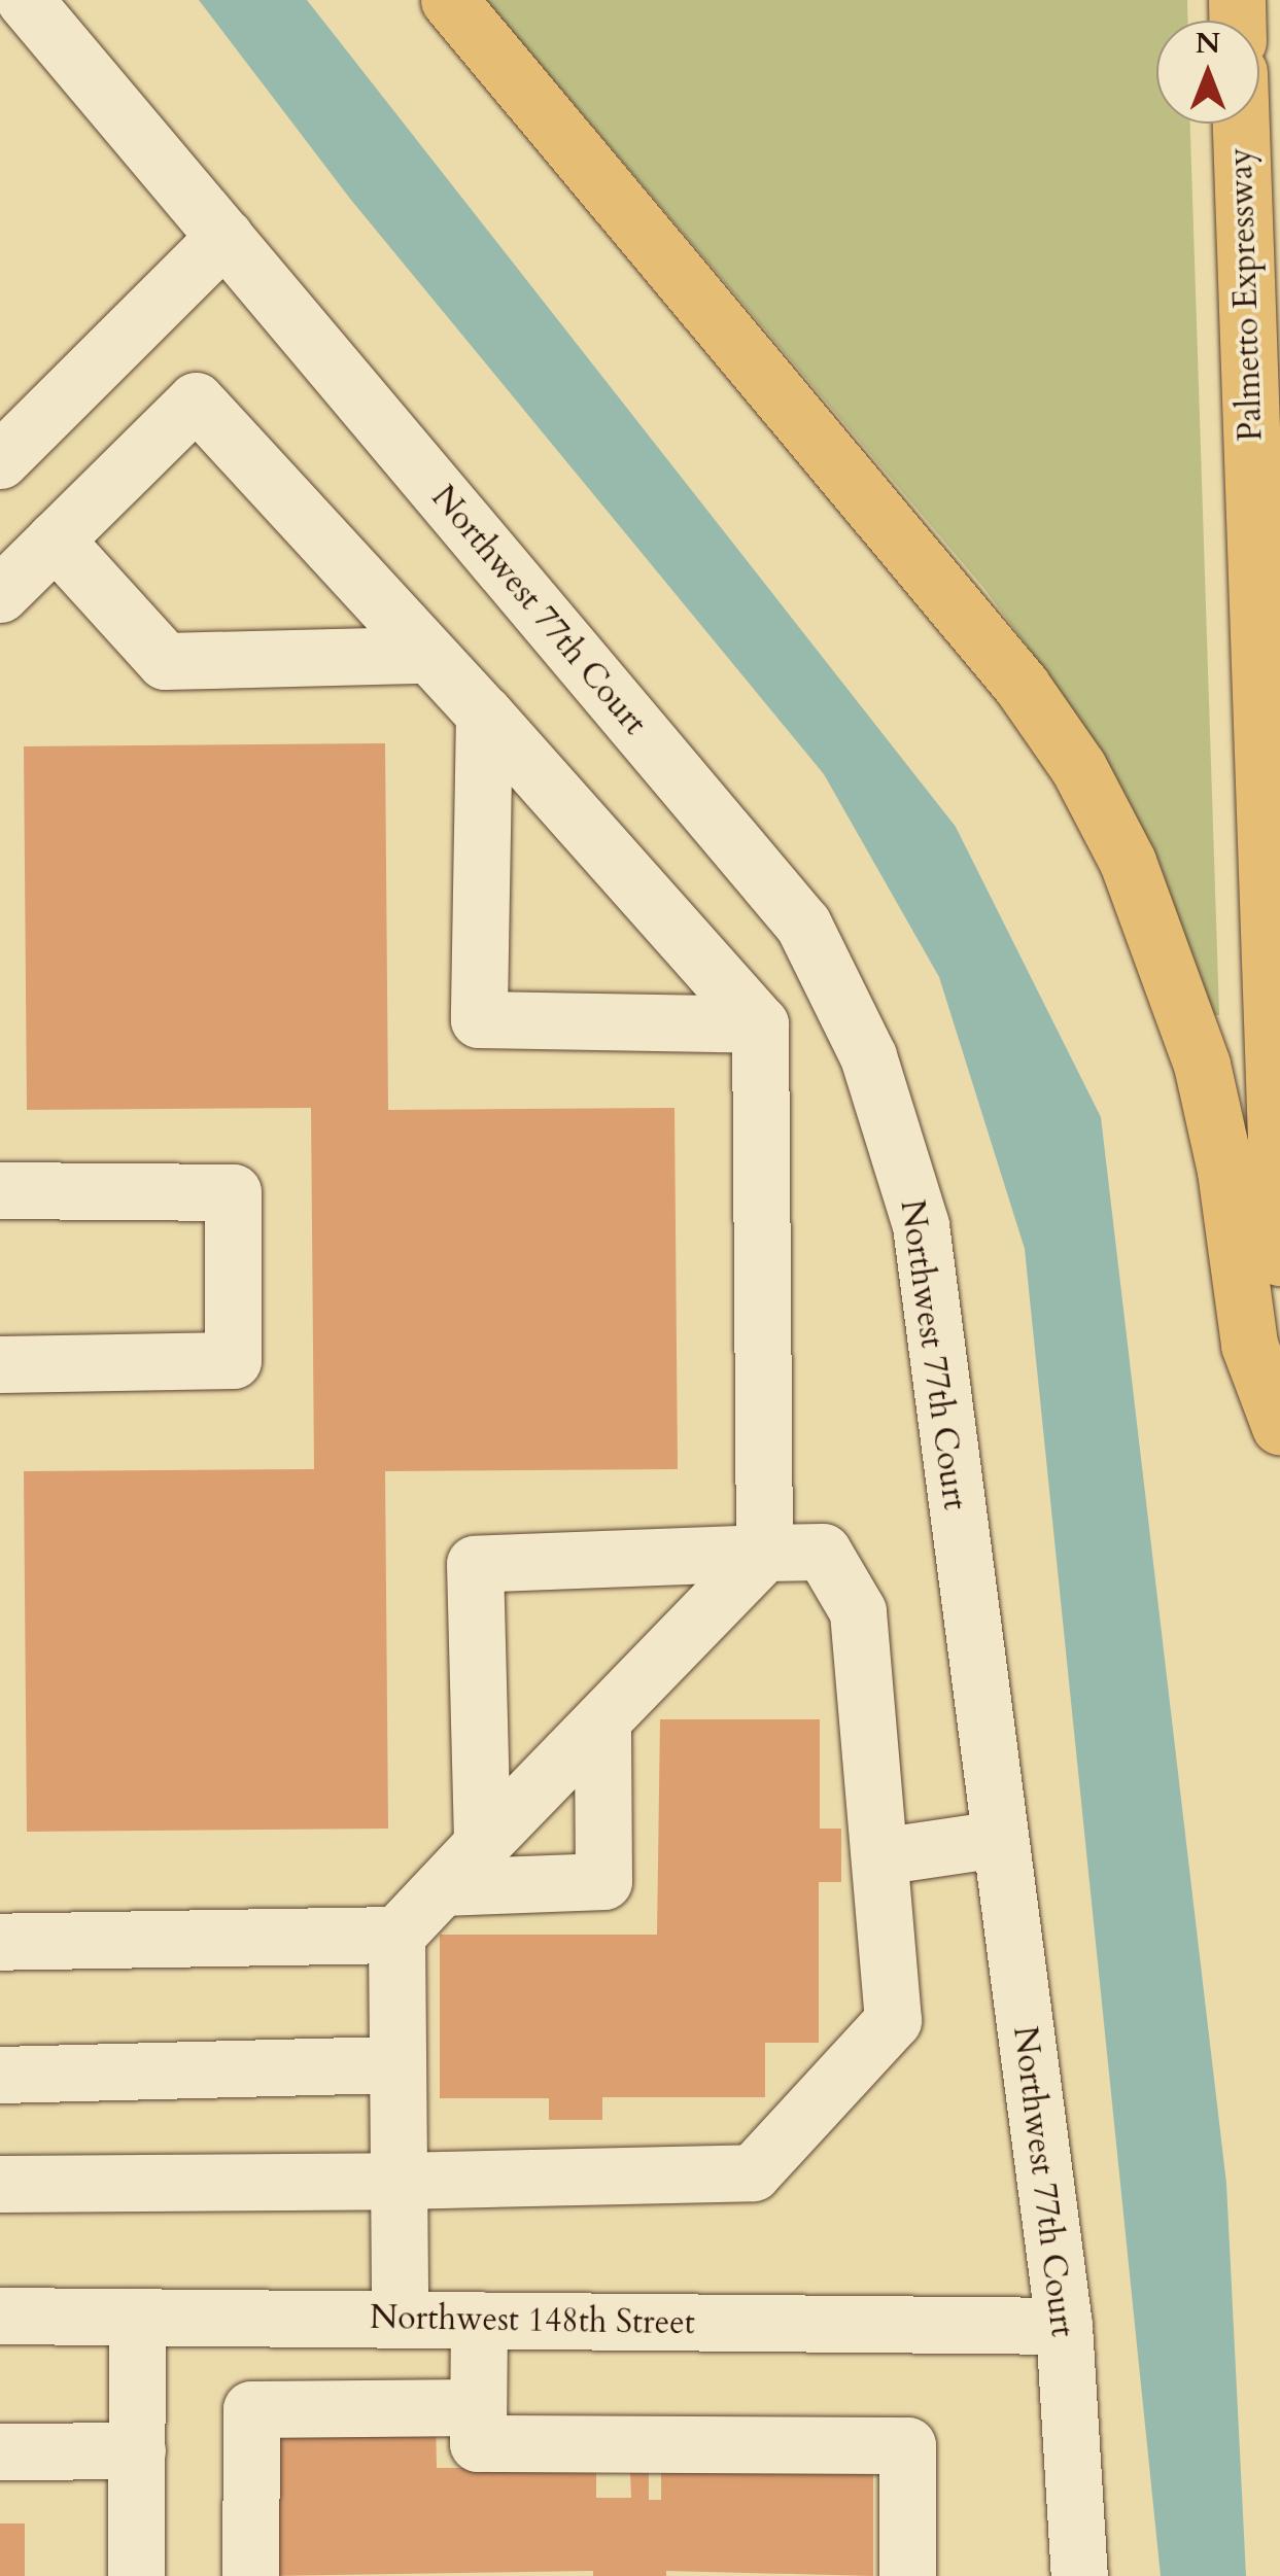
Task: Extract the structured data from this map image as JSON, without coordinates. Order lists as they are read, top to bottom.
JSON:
{
  "streets": {
    "highway": ["Palmetto Expressway"],
    "street": ["Northwest 77th Court", "Northwest 148th Street"]
  },
  "crossings": [
    ["Northwest 77th Court", "Northwest 148th Street"]
  ],
  "north": "top"
}
